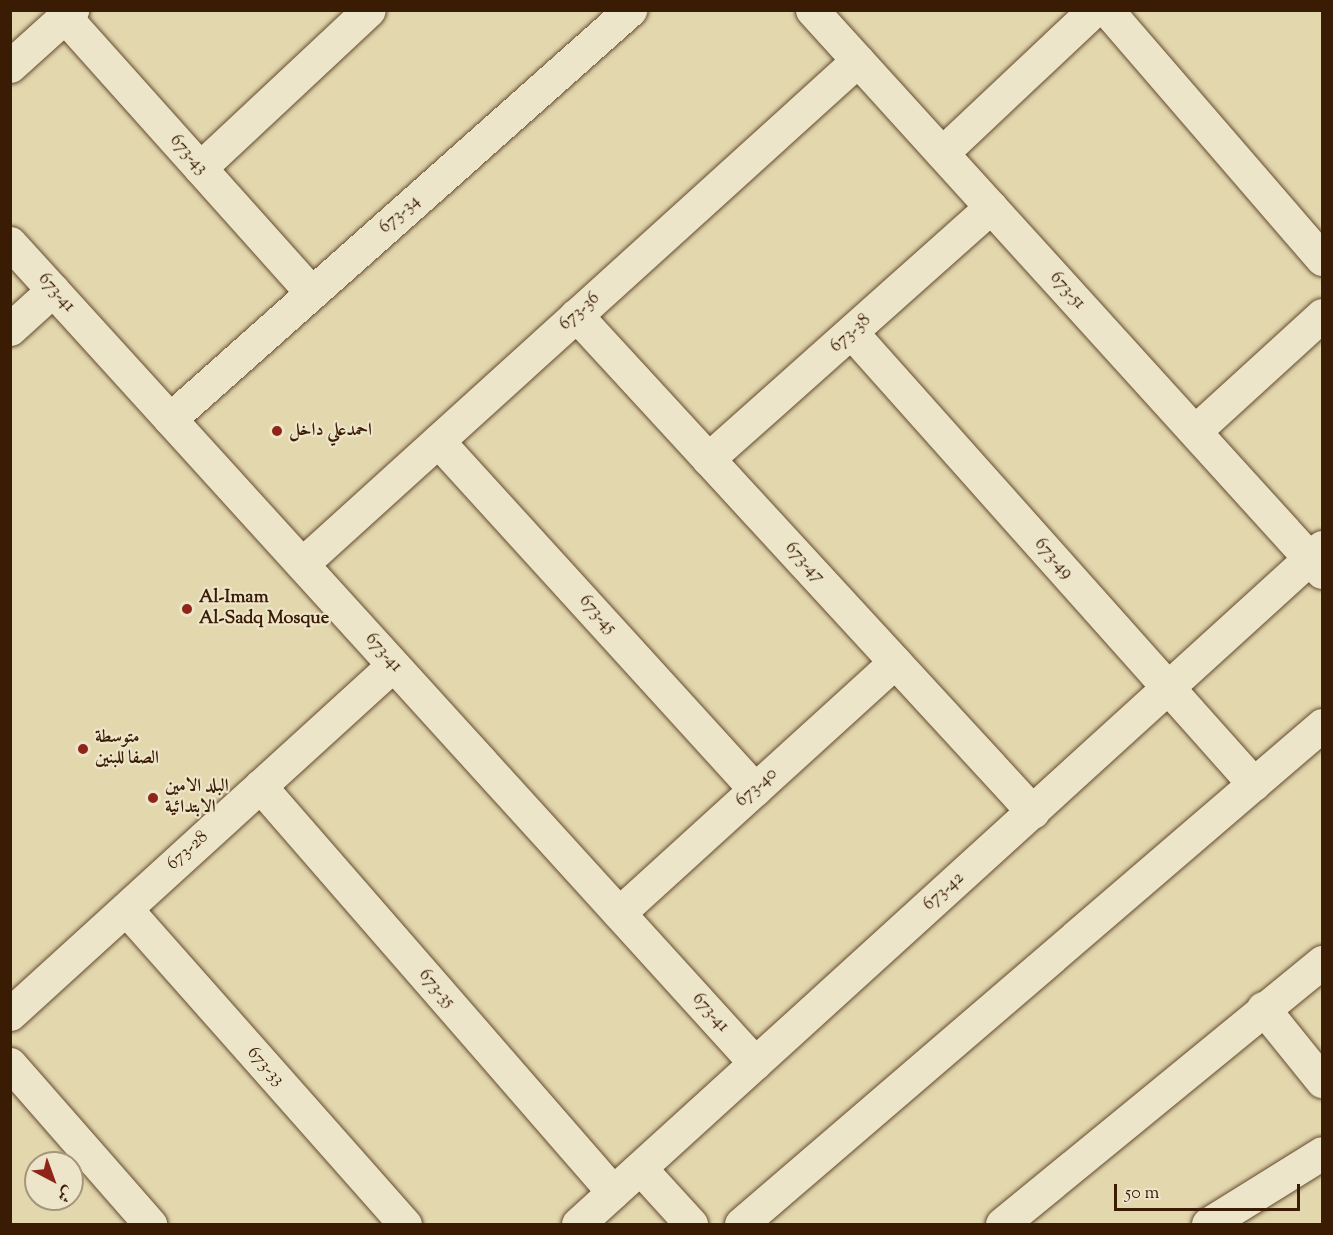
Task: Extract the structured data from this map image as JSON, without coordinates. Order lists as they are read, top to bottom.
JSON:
{
  "streets": {
    "street": [
      "673-43",
      "673-34",
      "673-51",
      "673-41",
      "673-36",
      "673-38",
      "673-49",
      "673-47",
      "673-45",
      "673-40",
      "673-28",
      "673-42",
      "673-35",
      "673-33"
    ]
  },
  "crossings": [
    ["673-43", "673-34"],
    ["673-34", "673-41"],
    ["673-51", "673-36"],
    ["673-51", "673-38"],
    ["673-51", "673-42"],
    ["673-41", "673-36"],
    ["673-41", "673-40"],
    ["673-41", "673-28"],
    ["673-41", "673-42"],
    ["673-36", "673-47"],
    ["673-36", "673-45"],
    ["673-38", "673-49"],
    ["673-38", "673-47"],
    ["673-49", "673-42"],
    ["673-47", "673-40"],
    ["673-47", "673-42"],
    ["673-45", "673-40"],
    ["673-28", "673-35"],
    ["673-28", "673-33"],
    ["673-42", "673-35"]
  ],
  "places": [
    "احمدعلي داخل",
    "Al-Imam Al-Sadq Mosque",
    "متوسطة الصفا للبنين",
    "البلد الامين الابتدائية"
  ],
  "scale_bar": "50 m",
  "north": "bottom right"
}
